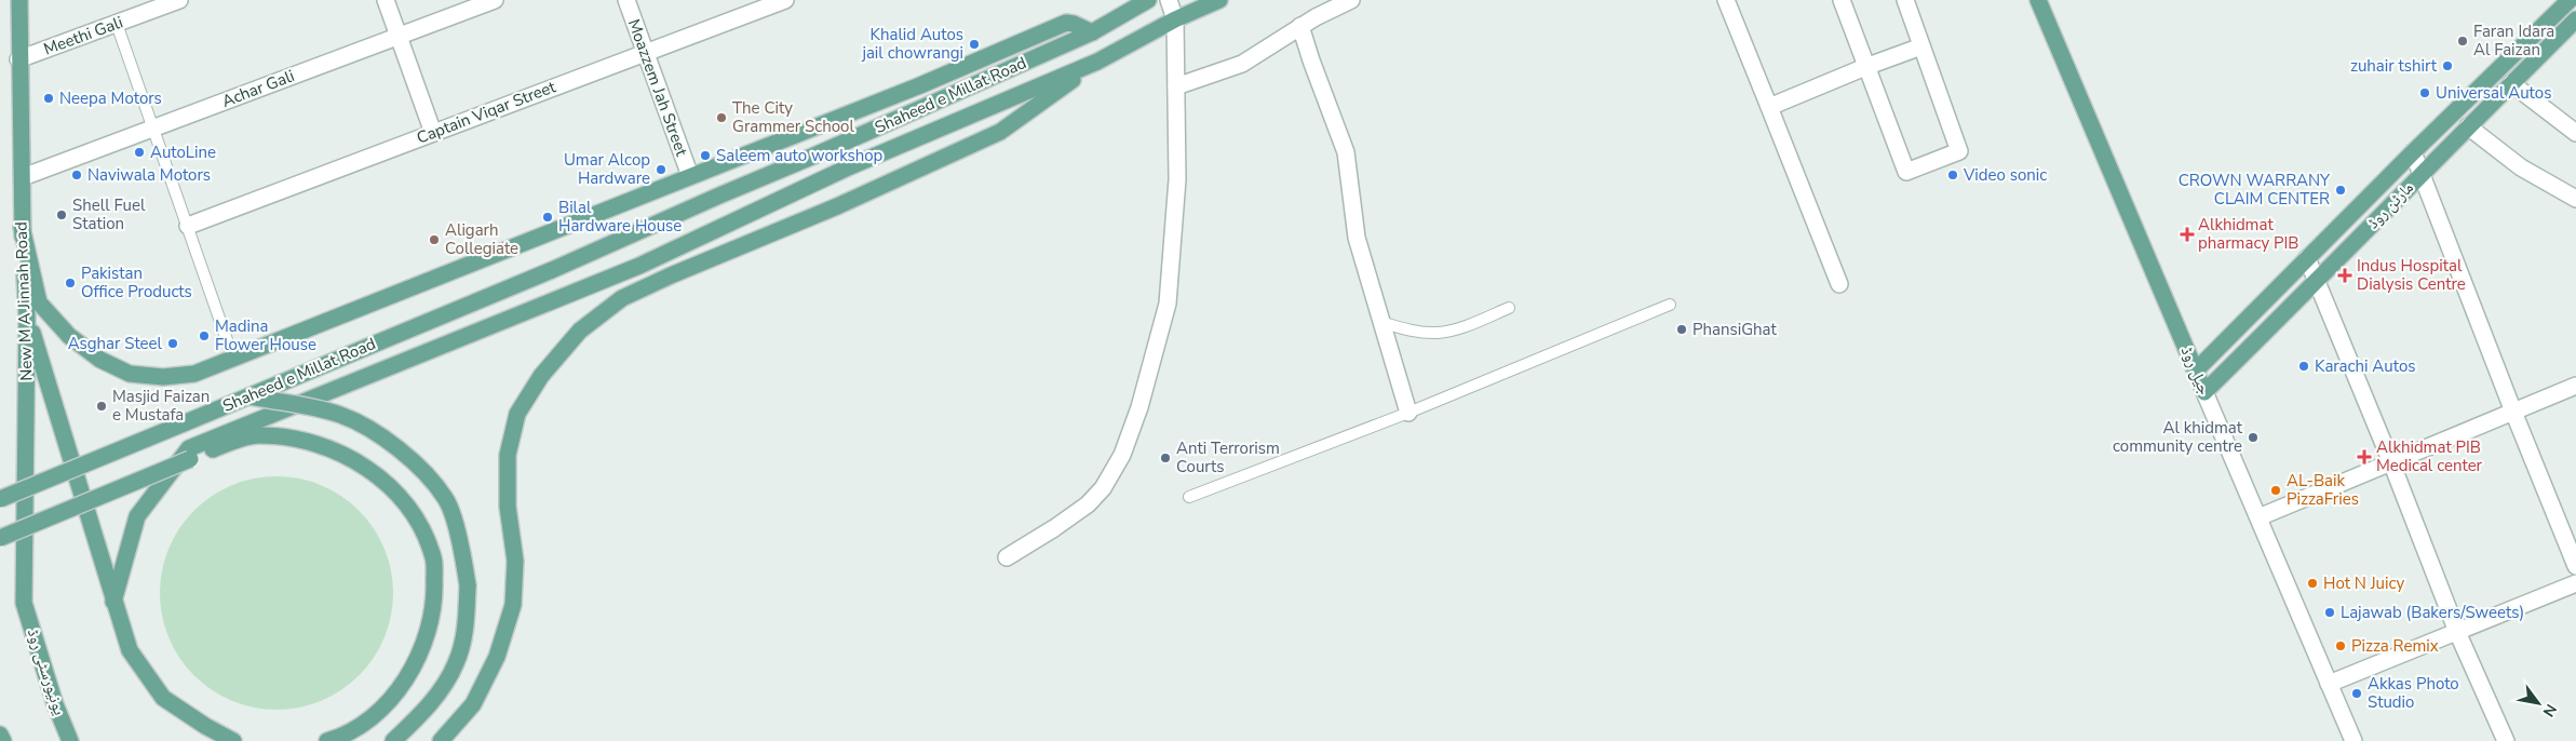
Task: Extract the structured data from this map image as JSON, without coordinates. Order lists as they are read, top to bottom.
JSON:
{
  "streets": {
    "main road": [
      "Shaheed e Millat Road",
      "مارٹن روڈ",
      "New M A Jinnah Road",
      "جیل روڈ",
      "یونیورسٹی روڈ"
    ],
    "street": [
      "Meethi Gali",
      "Moazzem Jah Street",
      "Achar Gali",
      "Captain Viqar Street"
    ]
  },
  "crossings": [
    ["Meethi Gali", "New M A Jinnah Road"],
    ["Moazzem Jah Street", "Captain Viqar Street"],
    ["Achar Gali", "New M A Jinnah Road"],
    ["مارٹن روڈ", "جیل روڈ"],
    ["New M A Jinnah Road", "یونیورسٹی روڈ"]
  ],
  "places": {
    "other": [
      "Faran Idara Al Faizan",
      "Khalid Autos jail chowrangi",
      "zuhair tshirt",
      "Universal Autos",
      "Neepa Motors",
      "The City Grammer School",
      "AutoLine",
      "Saleem auto workshop",
      "Umar Alcop Hardware",
      "Naviwala Motors",
      "Video sonic",
      "CROWN WARRANY CLAIM CENTER",
      "Shell Fuel Station",
      "Bilal Hardware House",
      "Aligarh Collegiate",
      "Pakistan Office Products",
      "PhansiGhat",
      "Madina Flower House",
      "Asghar Steel",
      "Karachi Autos",
      "Masjid Faizan e Mustafa",
      "Al khidmat community centre",
      "Anti Terrorism Courts",
      "AL-Baik PizzaFries",
      "Hot N Juicy",
      "Lajawab (Bakers/Sweets)",
      "Pizza Remix",
      "Akkas Photo Studio"
    ],
    "health": ["Alkhidmat pharmacy PIB", "Indus Hospital Dialysis Centre", "Alkhidmat PIB Medical center"]
  },
  "north": "bottom right"
}
